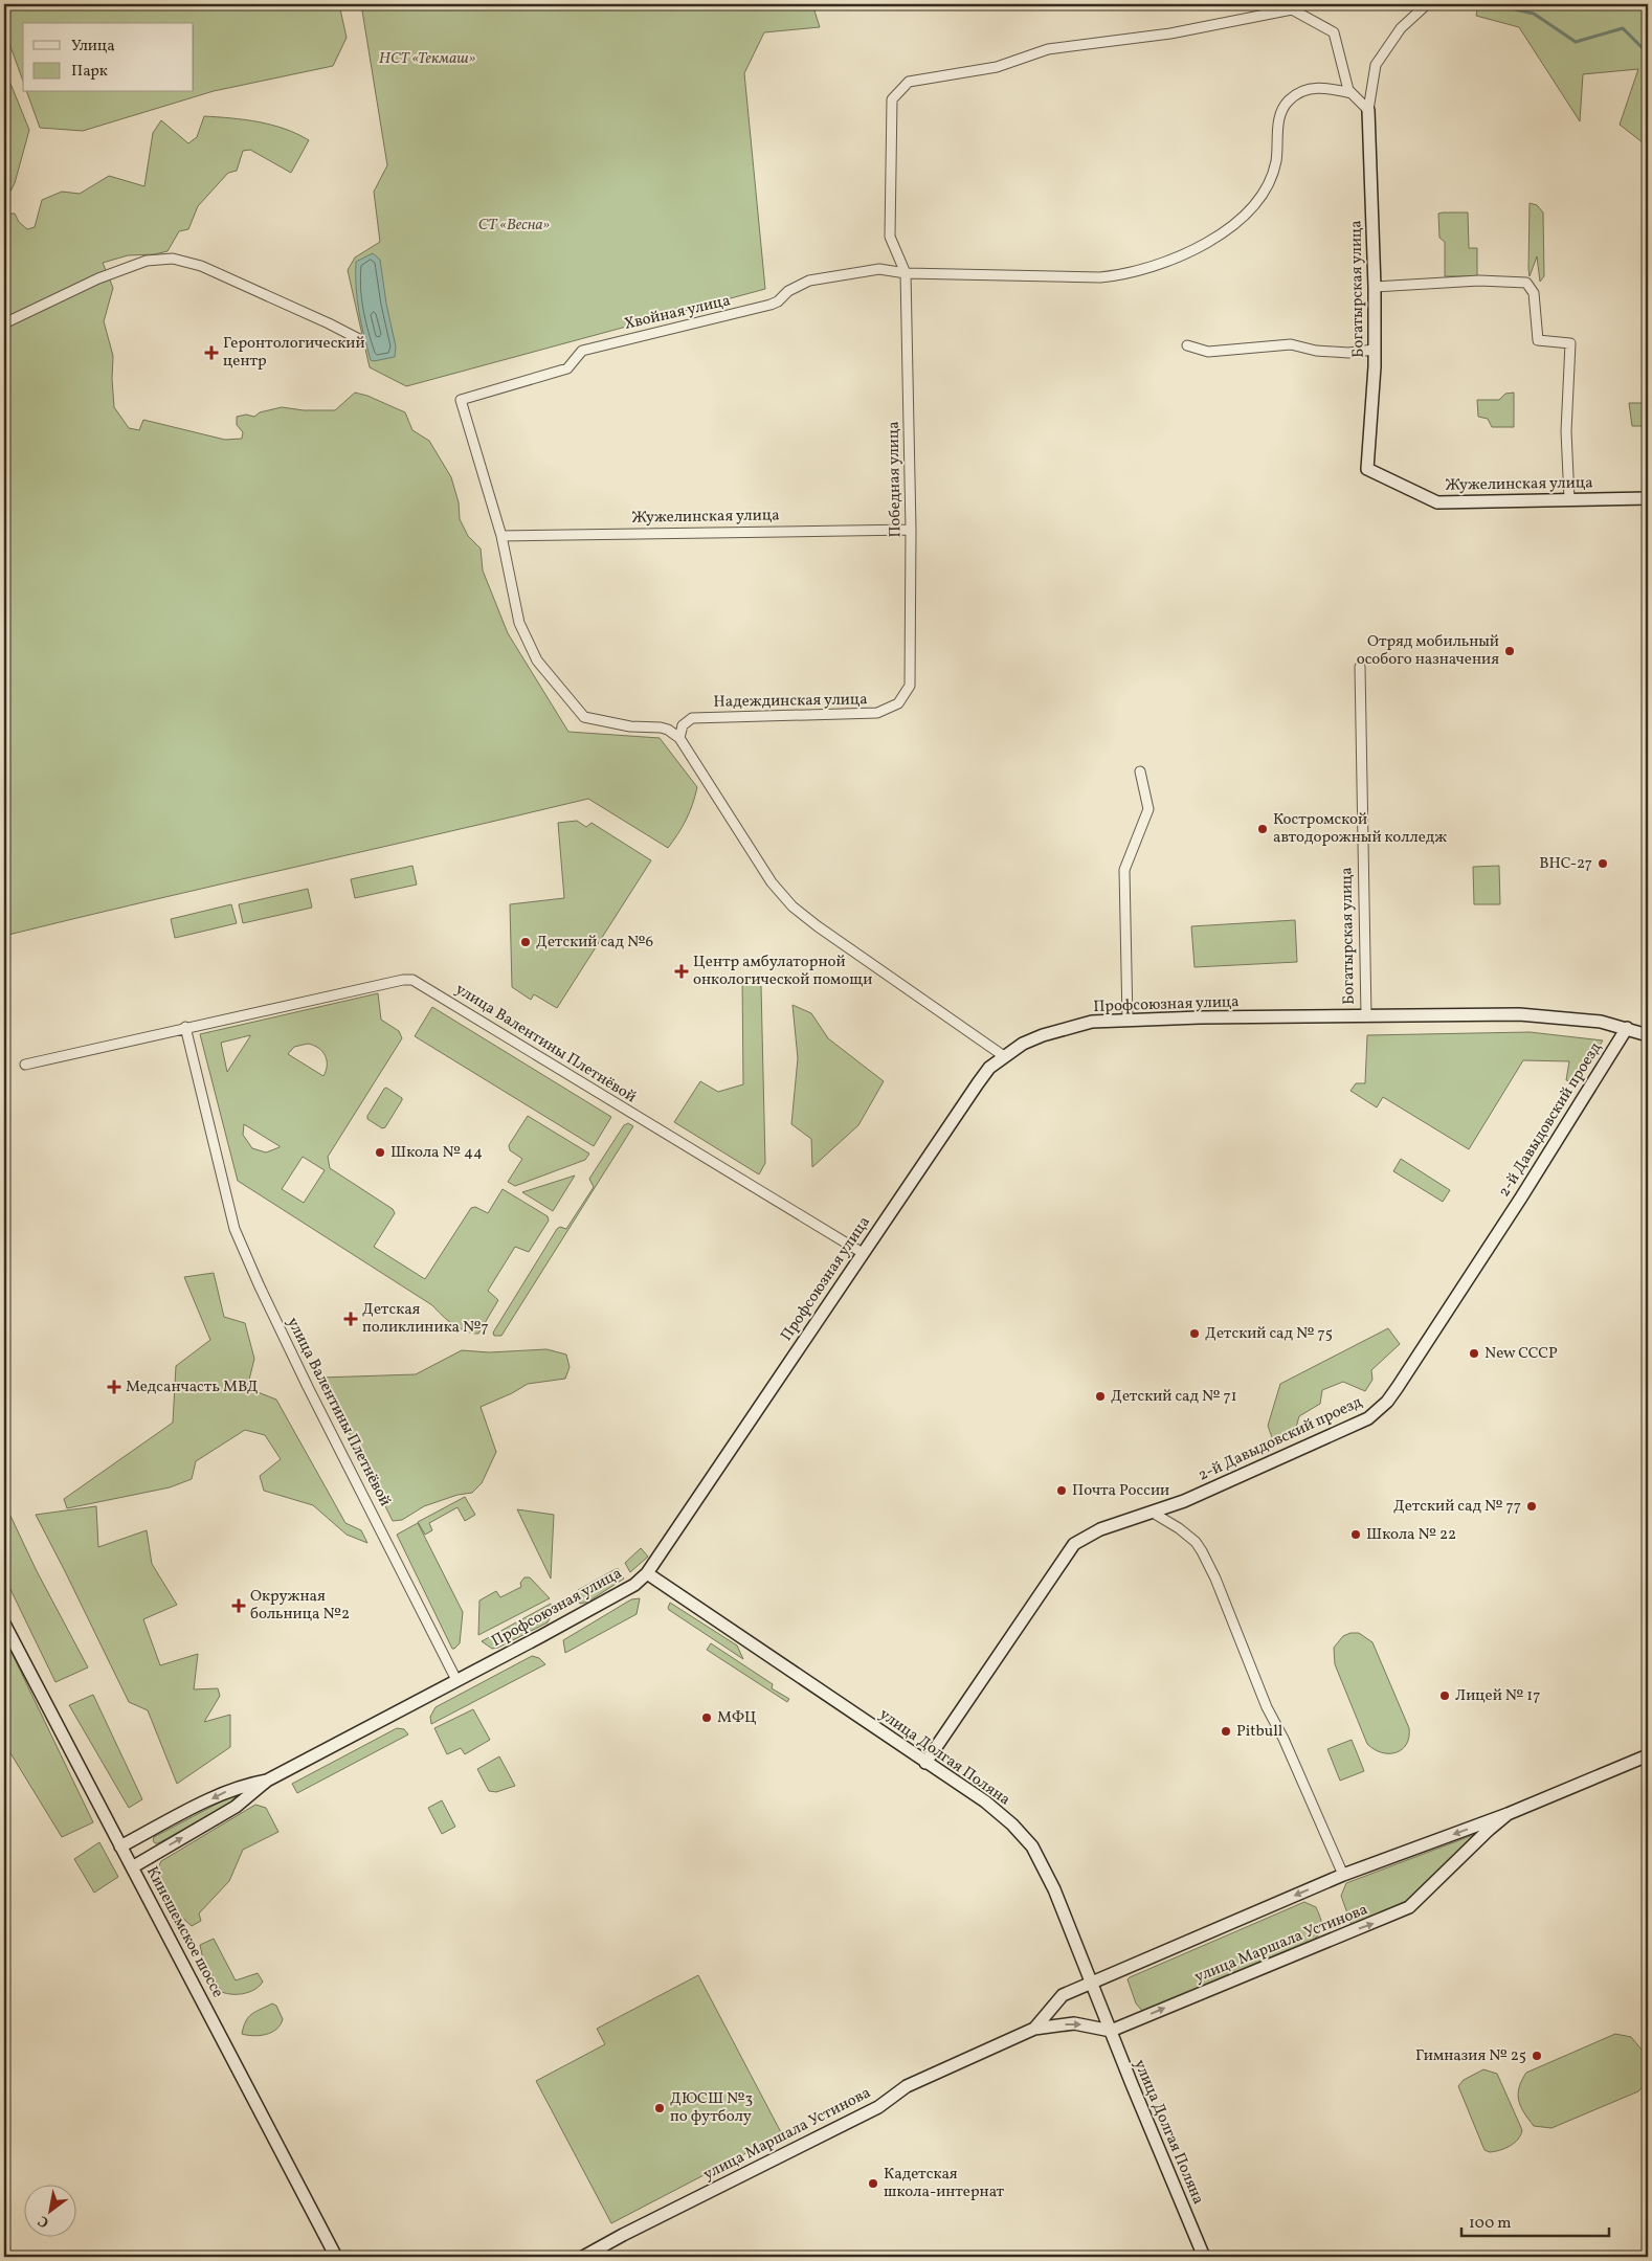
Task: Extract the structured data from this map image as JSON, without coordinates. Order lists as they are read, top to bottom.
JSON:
{
  "streets": {
    "main road": [
      "Богатырская улица",
      "Жужелинская улица",
      "Профсоюзная улица",
      "2-й Давыдовский проезд",
      "улица Долгая Поляна",
      "Кинешемское шоссе",
      "улица Маршала Устинова"
    ],
    "street": [
      "Хвойная улица",
      "Победная улица",
      "Надеждинская улица",
      "улица Валентины Плетнёвой"
    ]
  },
  "crossings": [
    ["Богатырская улица", "Жужелинская улица"],
    ["Богатырская улица", "Профсоюзная улица"],
    ["Хвойная улица", "Победная улица"],
    ["Хвойная улица", "Жужелинская улица"],
    ["Победная улица", "Жужелинская улица"],
    ["Победная улица", "Надеждинская улица"],
    ["Профсоюзная улица", "улица Валентины Плетнёвой"],
    ["Профсоюзная улица", "2-й Давыдовский проезд"],
    ["Профсоюзная улица", "улица Долгая Поляна"],
    ["Профсоюзная улица", "Кинешемское шоссе"],
    ["2-й Давыдовский проезд", "улица Долгая Поляна"],
    ["улица Долгая Поляна", "улица Маршала Устинова"]
  ],
  "parks": ["НСТ «Текмаш»", "СТ «Весна»"],
  "places": {
    "health": [
      "Геронтологический центр",
      "Центр амбулаторной онкологической помощи",
      "Детская поликлиника №7",
      "Медсанчасть МВД",
      "Окружная больница №2"
    ],
    "other": [
      "Отряд мобильный особого назначения",
      "Костромской автодорожный колледж",
      "ВНС-27",
      "Детский сад №6",
      "Школа № 44",
      "Детский сад № 75",
      "New СССР",
      "Детский сад № 71",
      "Почта России",
      "Детский сад № 77",
      "Школа № 22",
      "Лицей № 17",
      "МФЦ",
      "Pitbull",
      "Гимназия № 25",
      "ДЮСШ №3 по футболу",
      "Кадетская школа-интернат"
    ]
  },
  "legend": ["Улица", "Парк"],
  "scale_bar": "100 m",
  "north": "bottom left"
}
